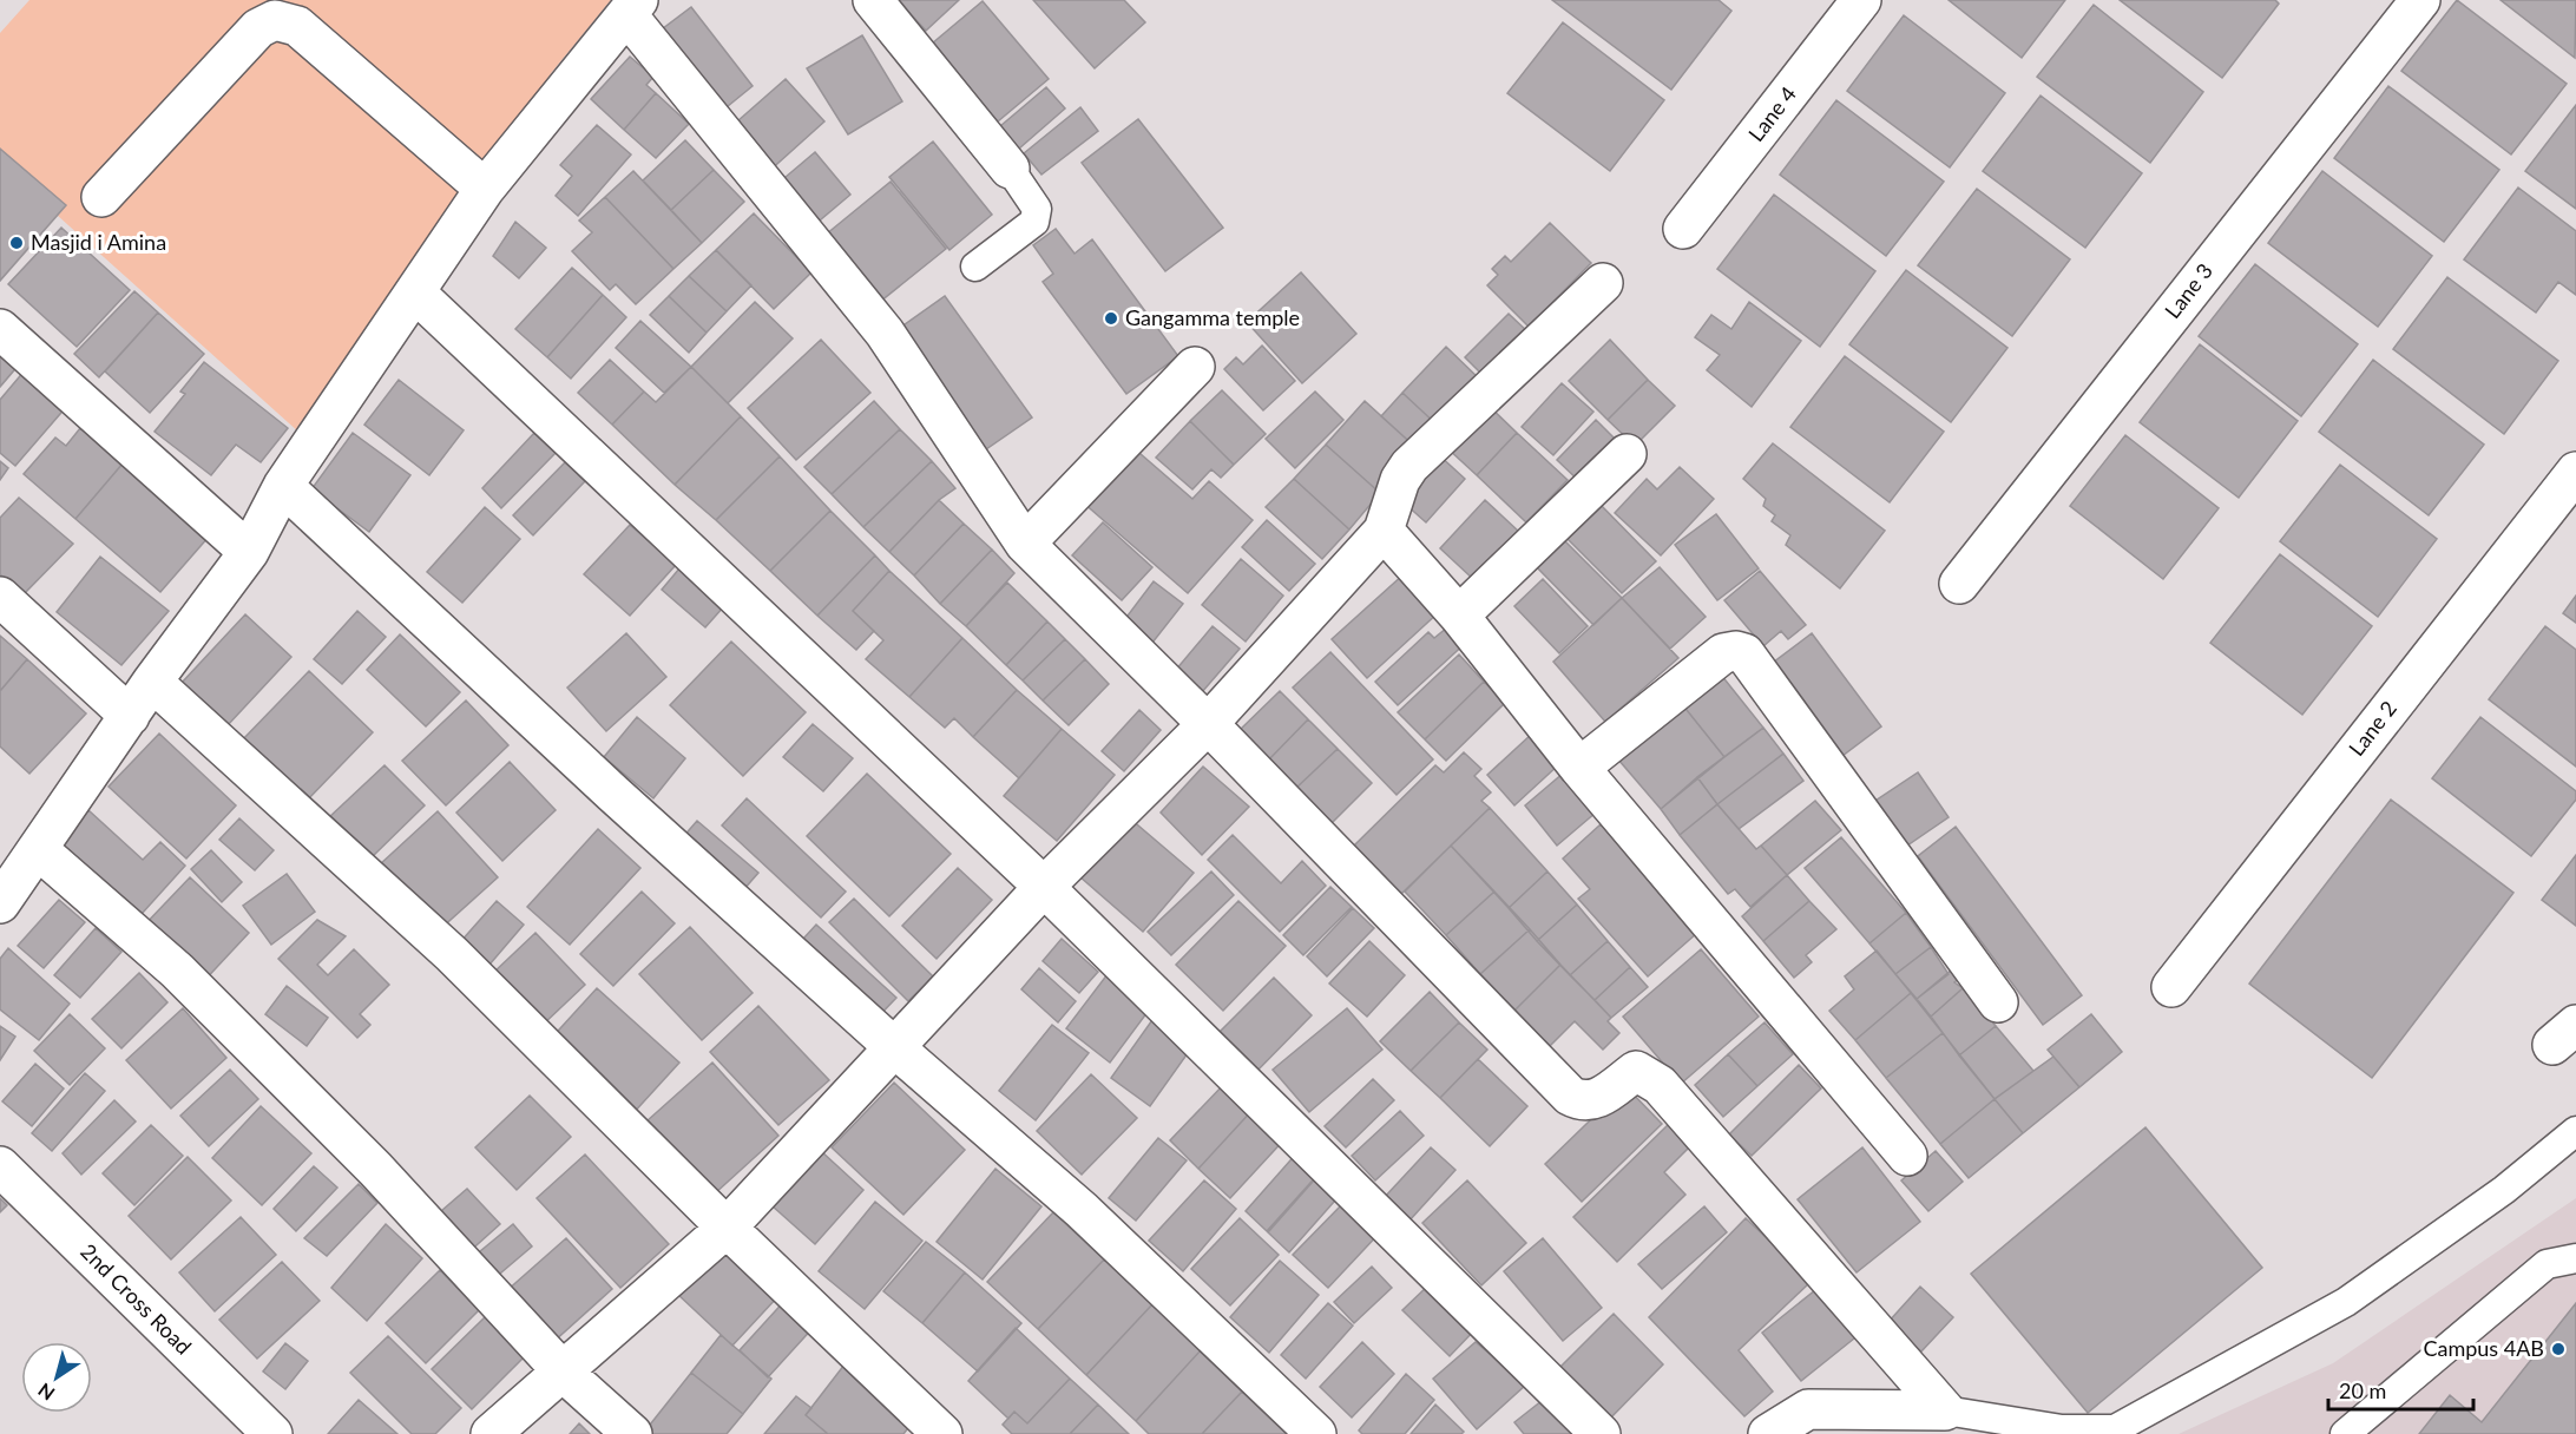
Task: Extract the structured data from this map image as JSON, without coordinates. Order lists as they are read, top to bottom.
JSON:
{
  "streets": {
    "street": [
      "Lane 4",
      "Lane 3",
      "Lane 2",
      "2nd Cross Road"
    ]
  },
  "places": ["Masjid i Amina", "Gangamma temple", "Campus 4AB"],
  "scale_bar": "20 m",
  "north": "bottom left"
}
